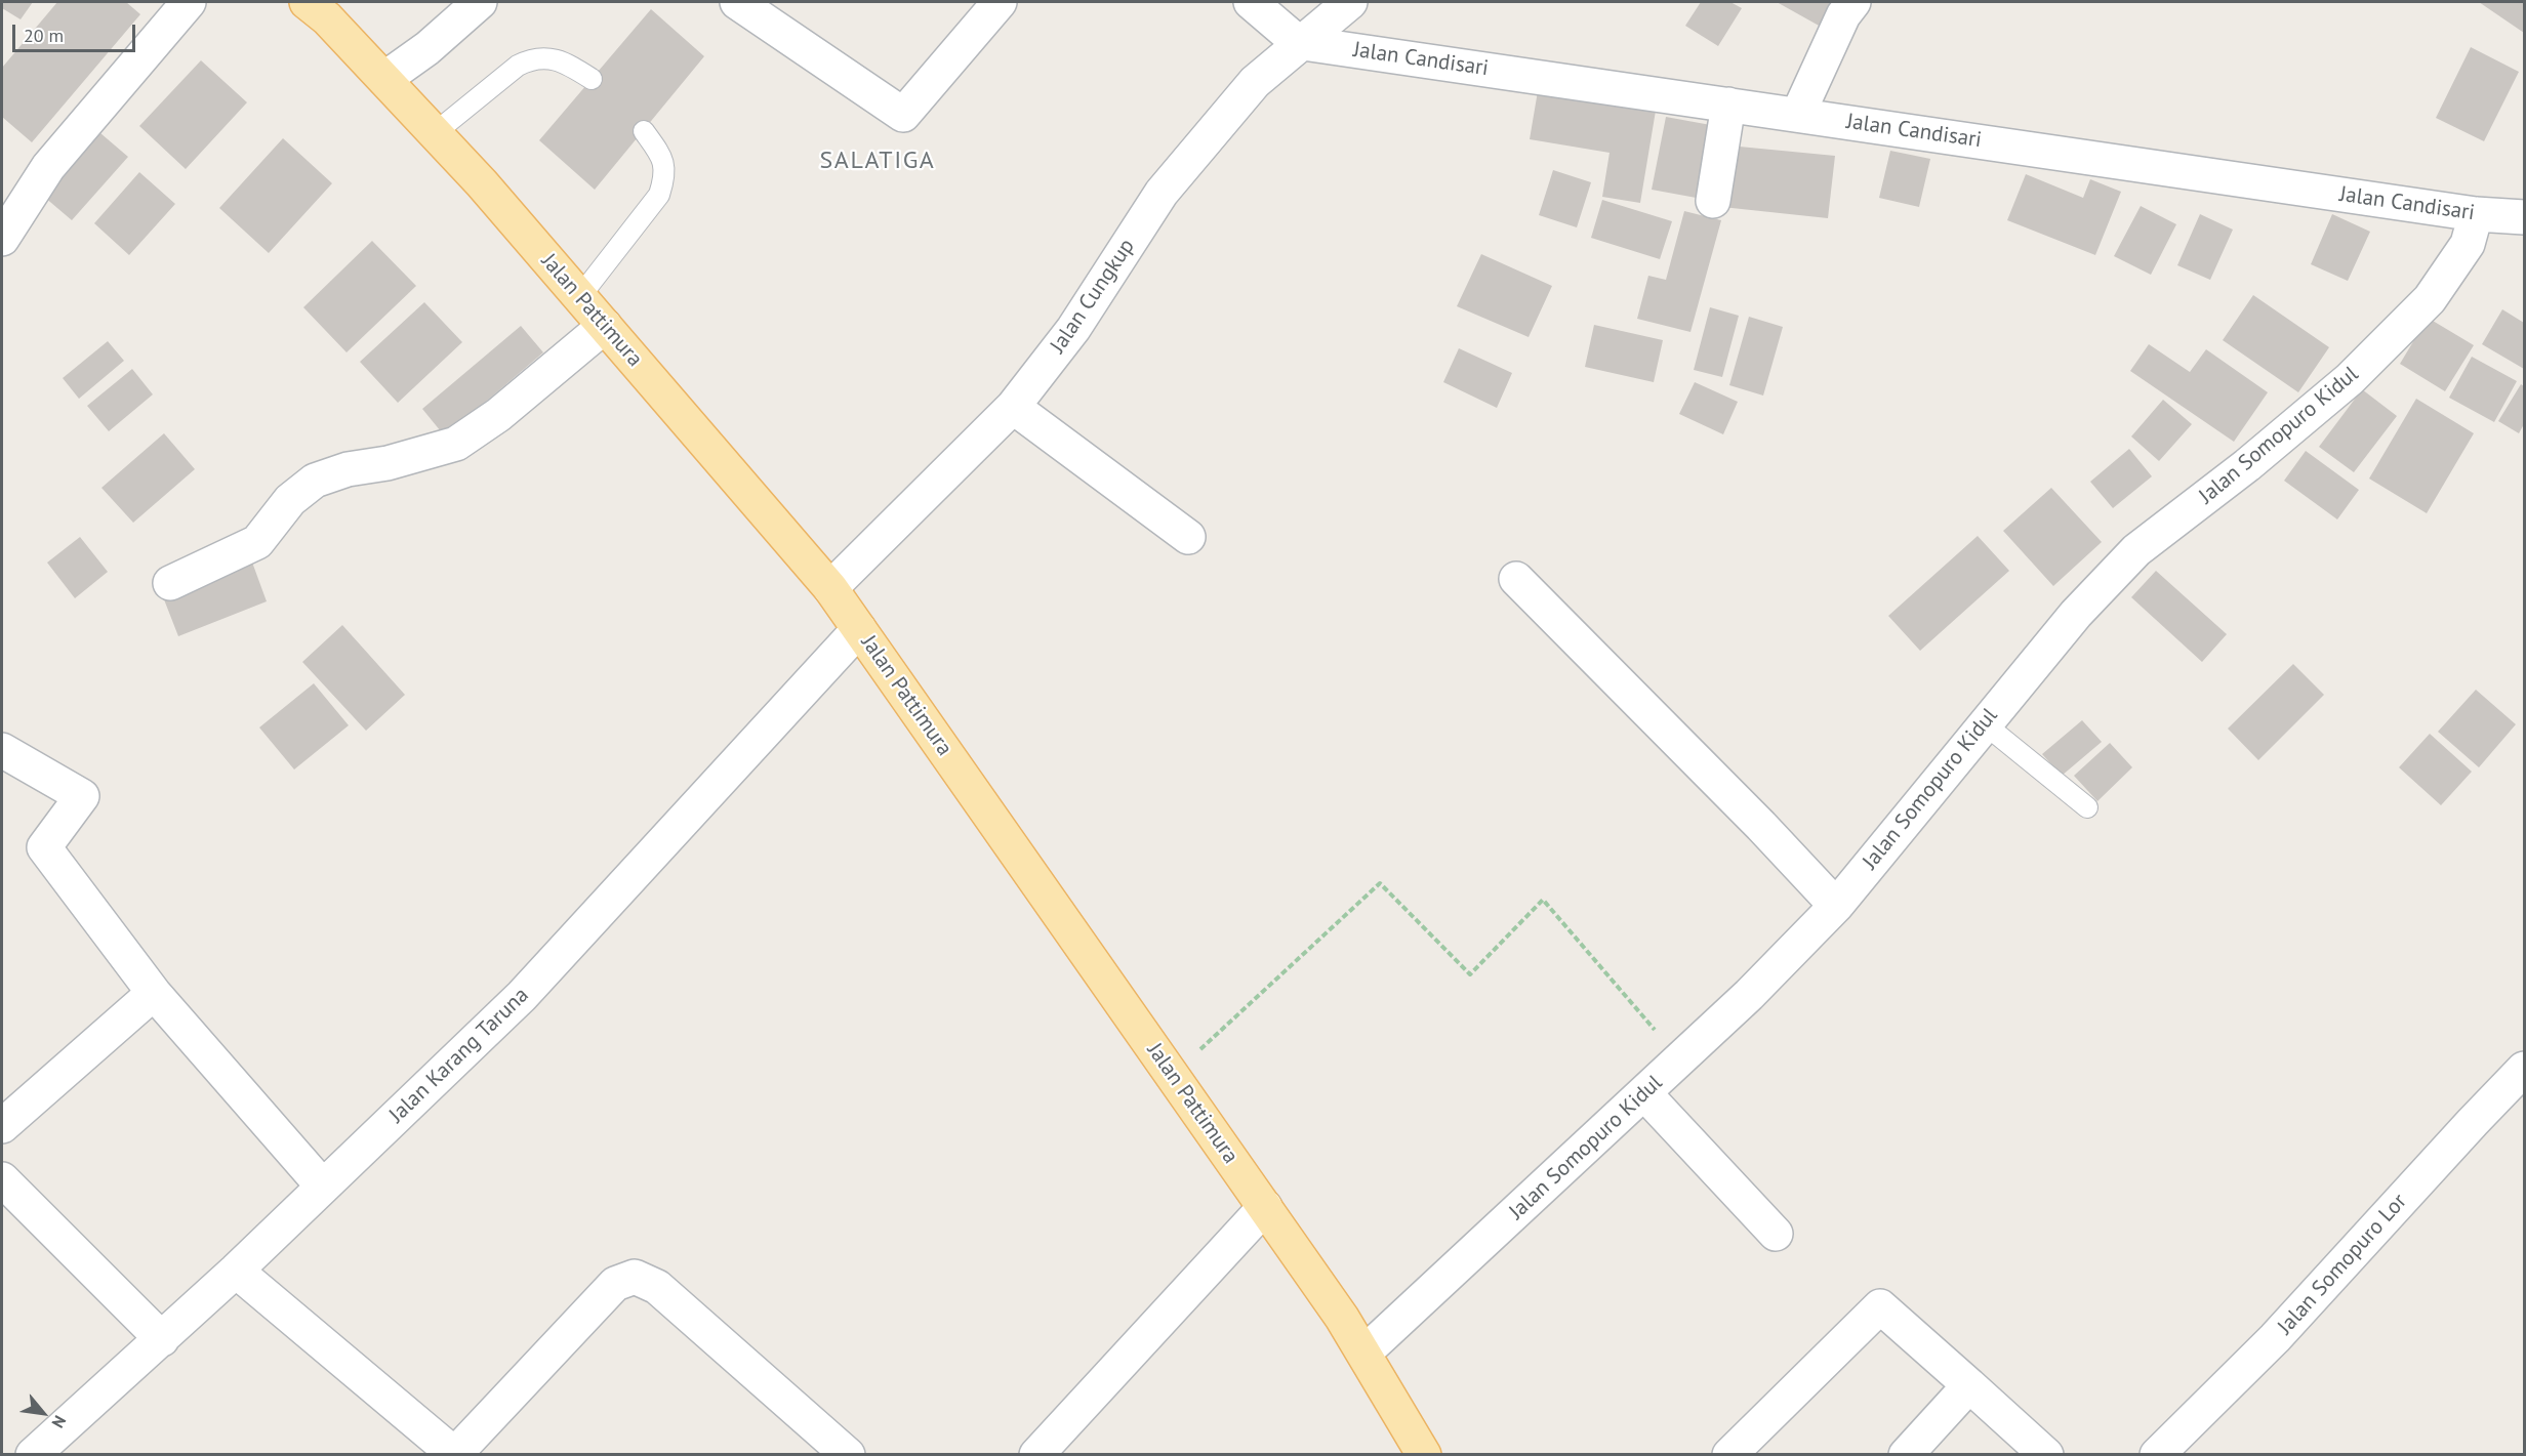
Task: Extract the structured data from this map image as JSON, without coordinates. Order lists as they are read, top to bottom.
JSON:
{
  "streets": {
    "main road": ["Jalan Pattimura"],
    "street": [
      "Jalan Candisari",
      "Jalan Cungkup",
      "Jalan Somopuro Kidul",
      "Jalan Karang Taruna",
      "Jalan Somopuro Lor"
    ]
  },
  "crossings": [
    ["Jalan Candisari", "Jalan Cungkup"],
    ["Jalan Candisari", "Jalan Somopuro Kidul"],
    ["Jalan Cungkup", "Jalan Pattimura"],
    ["Jalan Pattimura", "Jalan Somopuro Kidul"],
    ["Jalan Pattimura", "Jalan Karang Taruna"]
  ],
  "districts": ["SALATIGA"],
  "scale_bar": "20 m",
  "north": "bottom right"
}
